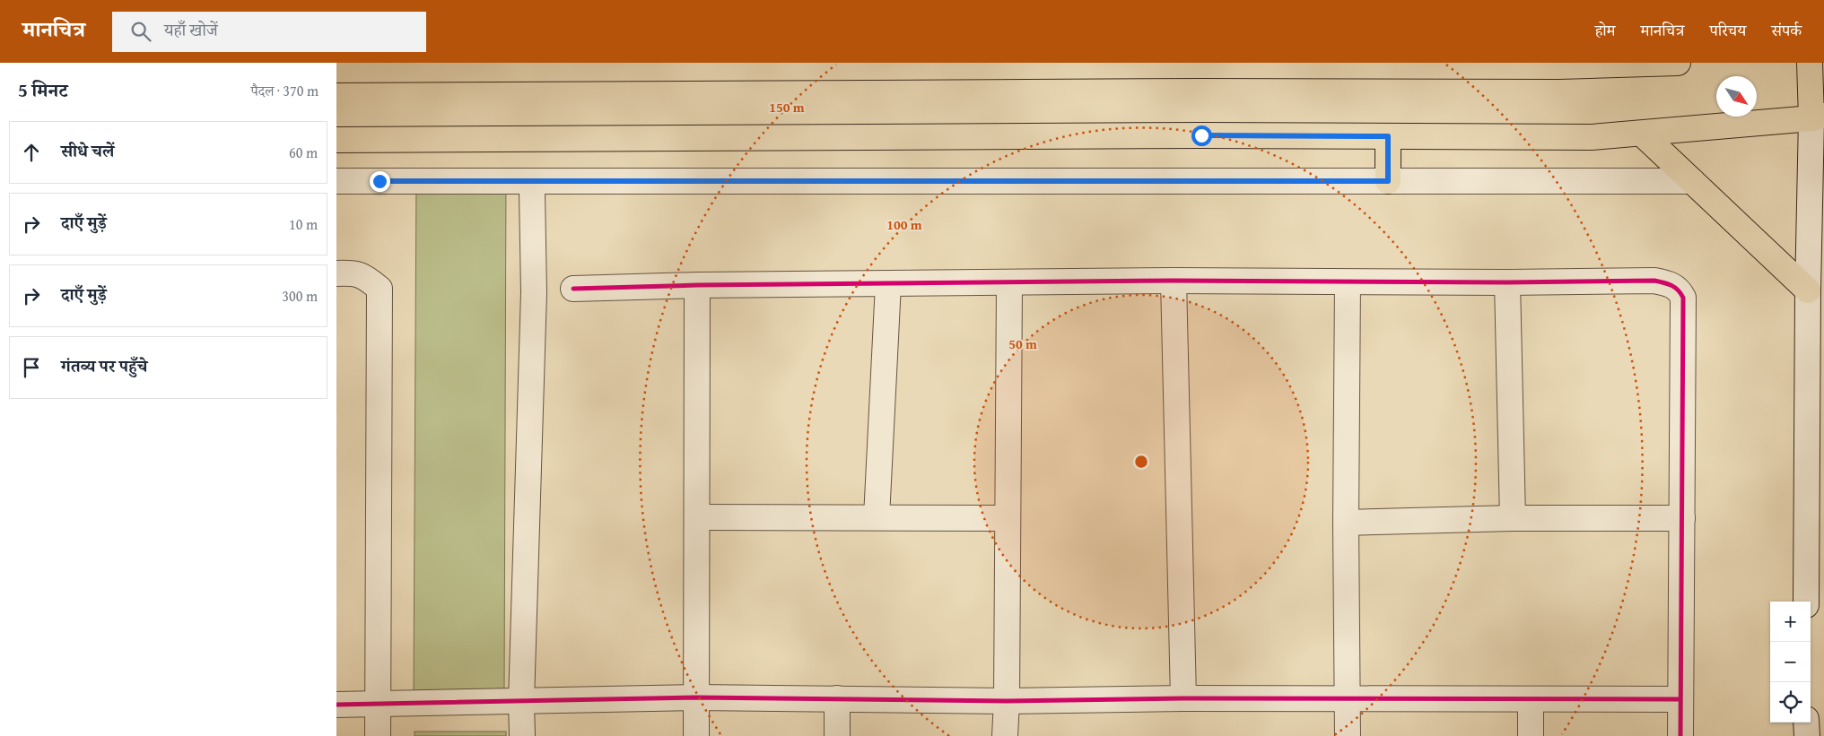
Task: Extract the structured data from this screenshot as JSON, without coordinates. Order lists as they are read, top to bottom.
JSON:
{
  "north": "bottom right",
  "page": {
    "header": "मानचित्र",
    "search": "यहाँ खोजें",
    "nav": [
      "होम",
      "मानचित्र",
      "परिचय",
      "संपर्क"
    ],
    "heading": ["5 मिनट", "पैदल · 370 m"],
    "list": [
      ["सीधे चलें", "60 m"],
      ["दाएँ मुड़ें", "10 m"],
      ["दाएँ मुड़ें", "300 m"],
      "गंतव्य पर पहुँचे"
    ],
    "map_buttons": ["+", "−"]
  },
  "rings": ["150 m", "100 m", "50 m"]
}
